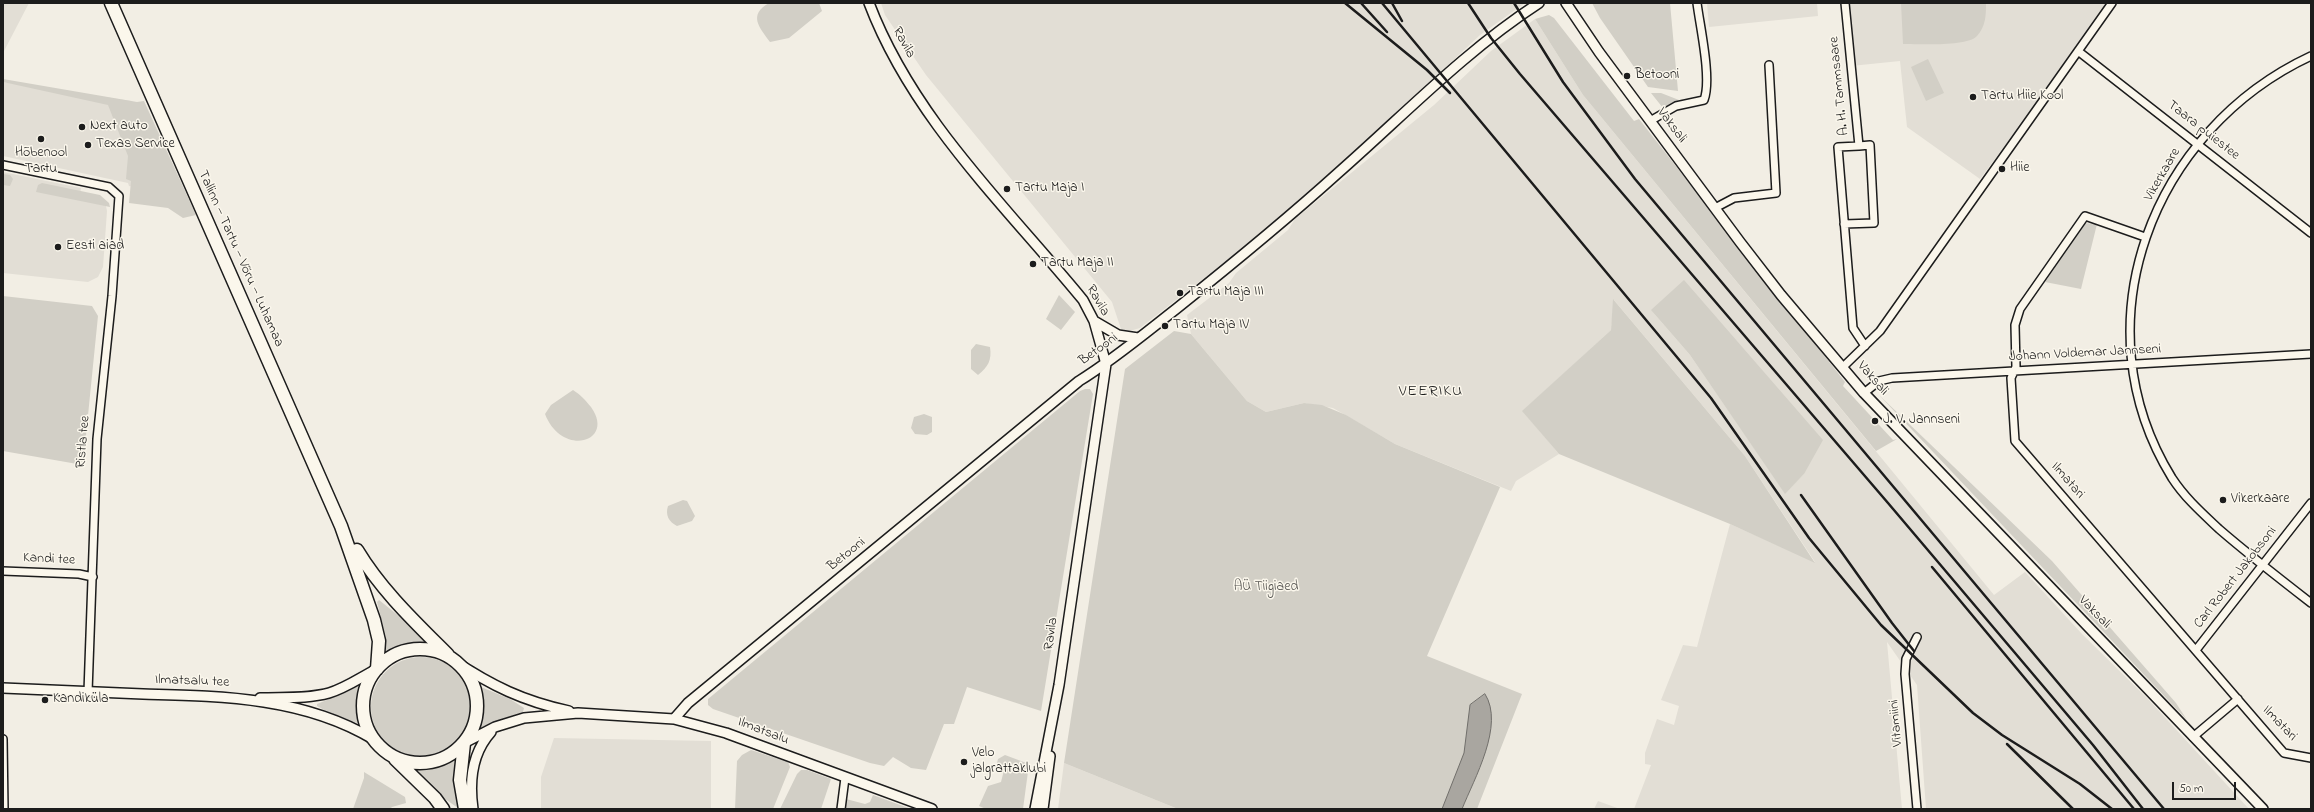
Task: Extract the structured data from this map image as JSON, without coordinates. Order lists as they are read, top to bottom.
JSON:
{
  "streets": {
    "highway": ["Tallinn — Tartu — Võru — Luhamaa"],
    "street": [
      "Ravila",
      "A. H. Tammsaare",
      "Vaksali",
      "Taara puiestee",
      "Vikerkaare",
      "Betooni",
      "Johann Voldemar Jannseni",
      "Ristla tee",
      "Ilmatari",
      "Kandi tee",
      "Carl Robert Jakobsoni",
      "Ilmatsalu tee",
      "Vitamiini",
      "Ilmatsalu"
    ]
  },
  "crossings": [
    ["Ravila", "Betooni"],
    ["Vaksali", "Johann Voldemar Jannseni"],
    ["Taara puiestee", "Vikerkaare"],
    ["Vikerkaare", "Johann Voldemar Jannseni"],
    ["Vikerkaare", "Ilmatari"],
    ["Vikerkaare", "Carl Robert Jakobsoni"],
    ["Tallinn — Tartu — Võru — Luhamaa", "Ilmatsalu tee"],
    ["Tallinn — Tartu — Võru — Luhamaa", "Ilmatsalu"],
    ["Betooni", "Ilmatsalu"],
    ["Johann Voldemar Jannseni", "Ilmatari"],
    ["Ristla tee", "Kandi tee"],
    ["Ristla tee", "Ilmatsalu tee"],
    ["Ilmatari", "Carl Robert Jakobsoni"],
    ["Ilmatsalu tee", "Ilmatsalu"]
  ],
  "districts": ["VEERIKU"],
  "parks": ["AÜ Tiigiaed"],
  "places": [
    "Betooni",
    "Tartu Hiie Kool",
    "Next auto",
    "Hõbenool Tartu",
    "Texas Service",
    "Hiie",
    "Tartu Maja I",
    "Eesti aiad",
    "Tartu Maja II",
    "Tartu Maja III",
    "Tartu Maja IV",
    "J. V. Jannseni",
    "Vikerkaare",
    "Kandiküla",
    "Velo jalgrattaklubi"
  ],
  "scale_bar": "50 m"
}
